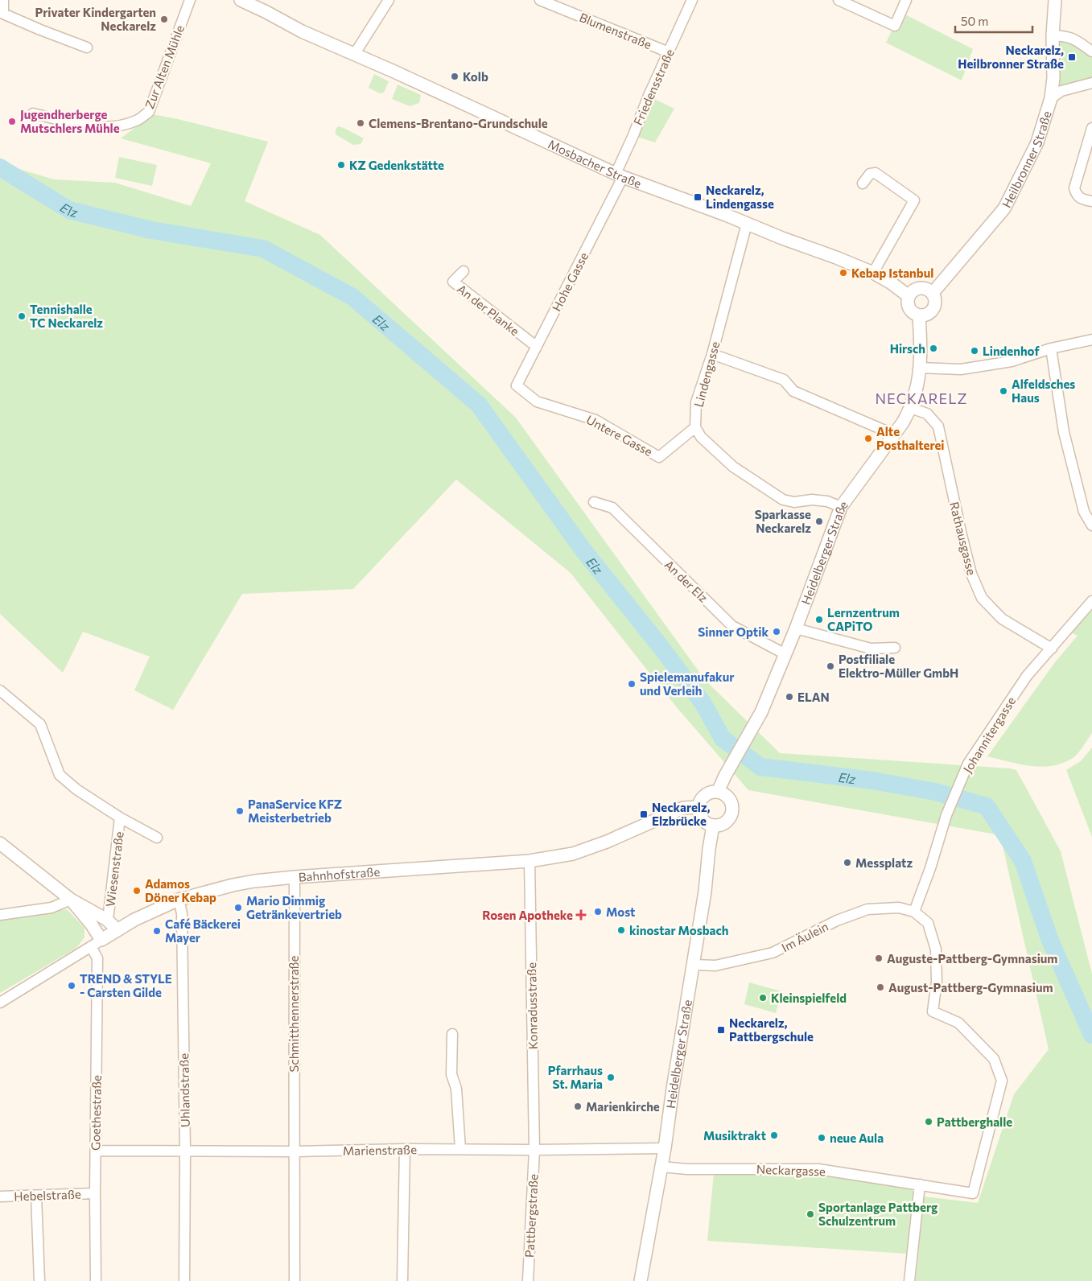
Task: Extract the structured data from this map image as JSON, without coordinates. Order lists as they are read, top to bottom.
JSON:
{
  "streets": {
    "street": [
      "Blumenstraße",
      "Zur Alten Mühle",
      "Friedensstraße",
      "Heilbronner Straße",
      "Mosbacher Straße",
      "Hohe Gasse",
      "An der Planke",
      "Lindengasse",
      "Untere Gasse",
      "Rathausgasse",
      "Heidelberger Straße",
      "An der Elz",
      "Johannitergasse",
      "Wiesenstraße",
      "Bahnhofstraße",
      "Im Äulein",
      "Konradusstraße",
      "Schmitthennerstraße",
      "Uhlandstraße",
      "Goethestraße",
      "Marienstraße",
      "Neckargasse",
      "Hebelstraße",
      "Pattbergstraße"
    ]
  },
  "crossings": [
    ["Blumenstraße", "Friedensstraße"],
    ["Friedensstraße", "Mosbacher Straße"],
    ["Friedensstraße", "Hohe Gasse"],
    ["Heilbronner Straße", "Mosbacher Straße"],
    ["Heilbronner Straße", "Heidelberger Straße"],
    ["Mosbacher Straße", "Hohe Gasse"],
    ["Mosbacher Straße", "Lindengasse"],
    ["Mosbacher Straße", "Heidelberger Straße"],
    ["Hohe Gasse", "An der Planke"],
    ["Hohe Gasse", "Untere Gasse"],
    ["Lindengasse", "Untere Gasse"],
    ["Rathausgasse", "Heidelberger Straße"],
    ["Rathausgasse", "Johannitergasse"],
    ["Heidelberger Straße", "An der Elz"],
    ["Heidelberger Straße", "Bahnhofstraße"],
    ["Heidelberger Straße", "Im Äulein"],
    ["Heidelberger Straße", "Marienstraße"],
    ["Heidelberger Straße", "Neckargasse"],
    ["Johannitergasse", "Im Äulein"],
    ["Johannitergasse", "Neckargasse"],
    ["Bahnhofstraße", "Konradusstraße"],
    ["Bahnhofstraße", "Schmitthennerstraße"],
    ["Bahnhofstraße", "Uhlandstraße"],
    ["Bahnhofstraße", "Goethestraße"],
    ["Im Äulein", "Neckargasse"],
    ["Konradusstraße", "Marienstraße"],
    ["Konradusstraße", "Pattbergstraße"],
    ["Schmitthennerstraße", "Marienstraße"],
    ["Uhlandstraße", "Marienstraße"],
    ["Goethestraße", "Marienstraße"],
    ["Goethestraße", "Hebelstraße"],
    ["Marienstraße", "Pattbergstraße"]
  ],
  "districts": ["NECKARELZ"],
  "water": ["Elz"],
  "places": {
    "other": [
      "Privater Kindergarten Neckarelz",
      "Kolb",
      "Jugendherberge Mutschlers Mühle",
      "Clemens-Brentano-Grundschule",
      "KZ Gedenkstätte",
      "Kebap Istanbul",
      "Tennishalle TC Neckarelz",
      "Hirsch",
      "Lindenhof",
      "Alfeldsches Haus",
      "Alte Posthalterei",
      "Sparkasse Neckarelz",
      "Lernzentrum CAPiTO",
      "Sinner Optik",
      "Postfiliale Elektro-Müller GmbH",
      "Spielemanufakur und Verleih",
      "ELAN",
      "PanaService KFZ Meisterbetrieb",
      "Messplatz",
      "Adamos Döner Kebap",
      "Mario Dimmig Getränkevertrieb",
      "Most",
      "kinostar Mosbach",
      "Café Bäckerei Mayer",
      "Auguste-Pattberg-Gymnasium",
      "TREND & STYLE - Carsten Gilde",
      "August-Pattberg-Gymnasium",
      "Kleinspielfeld",
      "Pfarrhaus St. Maria",
      "Marienkirche",
      "Pattberghalle",
      "Musiktrakt",
      "neue Aula",
      "Sportanlage Pattberg Schulzentrum"
    ],
    "transit": [
      "Neckarelz, Heilbronner Straße",
      "Neckarelz, Lindengasse",
      "Neckarelz, Elzbrücke",
      "Neckarelz, Pattbergschule"
    ],
    "health": ["Rosen Apotheke"]
  },
  "scale_bar": "50 m"
}
